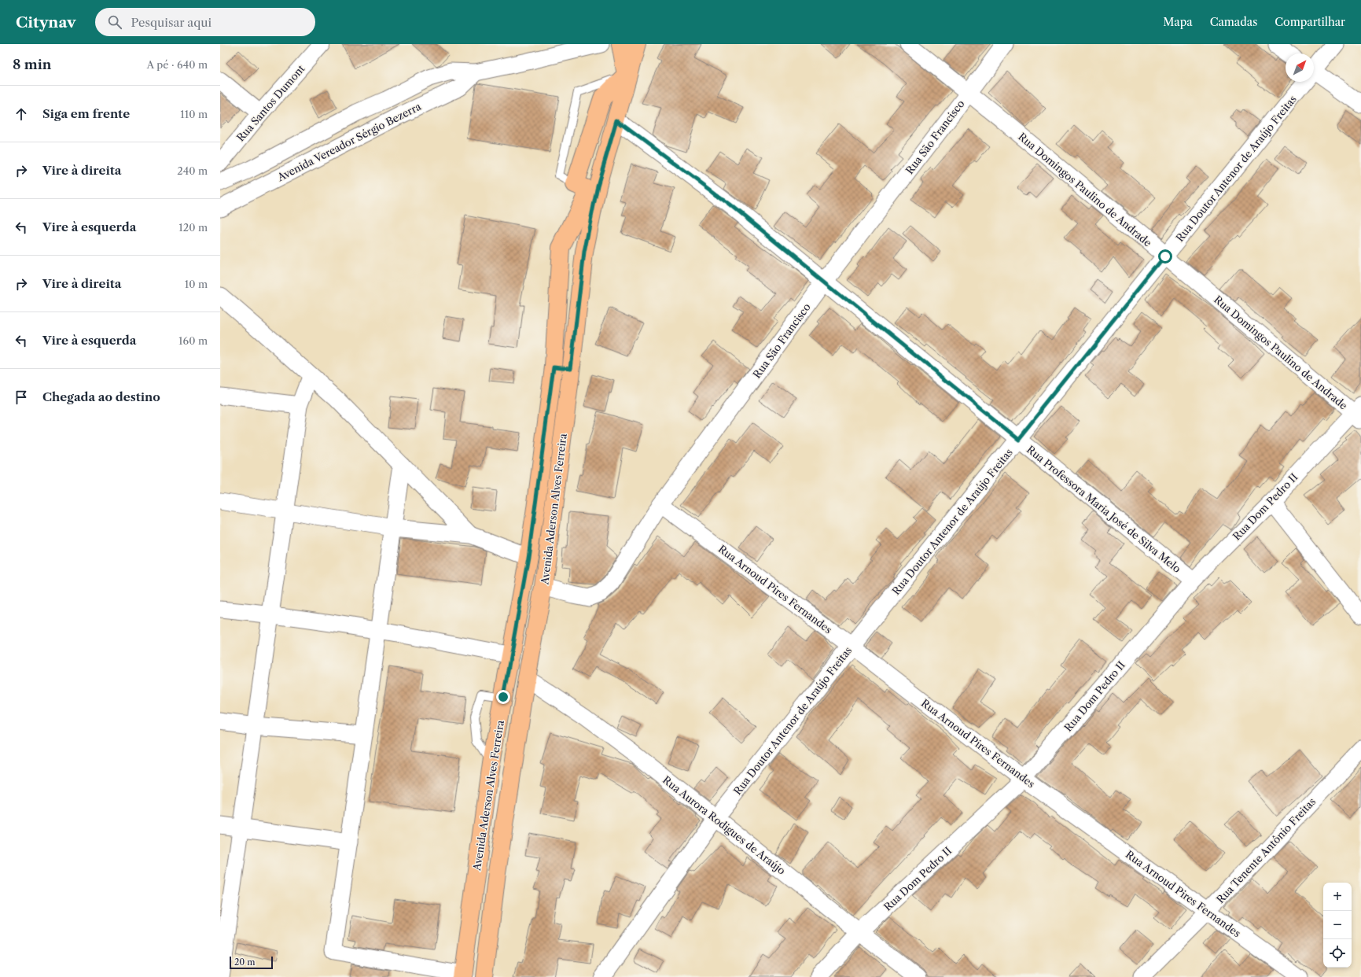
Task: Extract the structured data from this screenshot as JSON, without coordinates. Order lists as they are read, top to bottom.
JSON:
{
  "streets": {
    "main road": ["Avenida Aderson Alves Ferreira"],
    "street": [
      "Rua Santos Dumont",
      "Rua São Francisco",
      "Avenida Vereador Sérgio Bezerra",
      "Rua Doutor Antenor de Araújo Freitas",
      "Rua Domingos Paulino de Andrade",
      "Rua Dom Pedro II",
      "Rua Professora Maria José de Silva Melo",
      "Rua Arnoud Pires Fernandes",
      "Rua Aurora Rodigues de Araújo",
      "Rua Tenente Antônio Freitas"
    ]
  },
  "crossings": [
    ["Rua São Francisco", "Rua Domingos Paulino de Andrade"],
    ["Rua São Francisco", "Avenida Aderson Alves Ferreira"],
    ["Rua São Francisco", "Rua Professora Maria José de Silva Melo"],
    ["Rua São Francisco", "Rua Arnoud Pires Fernandes"],
    ["Rua Doutor Antenor de Araújo Freitas", "Rua Domingos Paulino de Andrade"],
    ["Rua Doutor Antenor de Araújo Freitas", "Rua Professora Maria José de Silva Melo"],
    ["Rua Doutor Antenor de Araújo Freitas", "Rua Arnoud Pires Fernandes"],
    ["Rua Doutor Antenor de Araújo Freitas", "Rua Aurora Rodigues de Araújo"],
    ["Rua Domingos Paulino de Andrade", "Rua Dom Pedro II"],
    ["Rua Dom Pedro II", "Rua Professora Maria José de Silva Melo"],
    ["Rua Dom Pedro II", "Rua Arnoud Pires Fernandes"],
    ["Rua Dom Pedro II", "Rua Aurora Rodigues de Araújo"],
    ["Avenida Aderson Alves Ferreira", "Rua Professora Maria José de Silva Melo"],
    ["Avenida Aderson Alves Ferreira", "Rua Aurora Rodigues de Araújo"],
    ["Rua Arnoud Pires Fernandes", "Rua Tenente Antônio Freitas"]
  ],
  "scale_bar": "20 m",
  "north": "top right",
  "page": {
    "header": "Citynav",
    "search": "Pesquisar aqui",
    "nav": ["Mapa", "Camadas", "Compartilhar"],
    "heading": ["8 min", "A pé · 640 m"],
    "list": [
      ["Siga em frente", "110 m"],
      ["Vire à direita", "240 m"],
      ["Vire à esquerda", "120 m"],
      ["Vire à direita", "10 m"],
      ["Vire à esquerda", "160 m"],
      "Chegada ao destino"
    ],
    "map_buttons": ["+", "−"],
    "scale": "20 m"
  }
}
